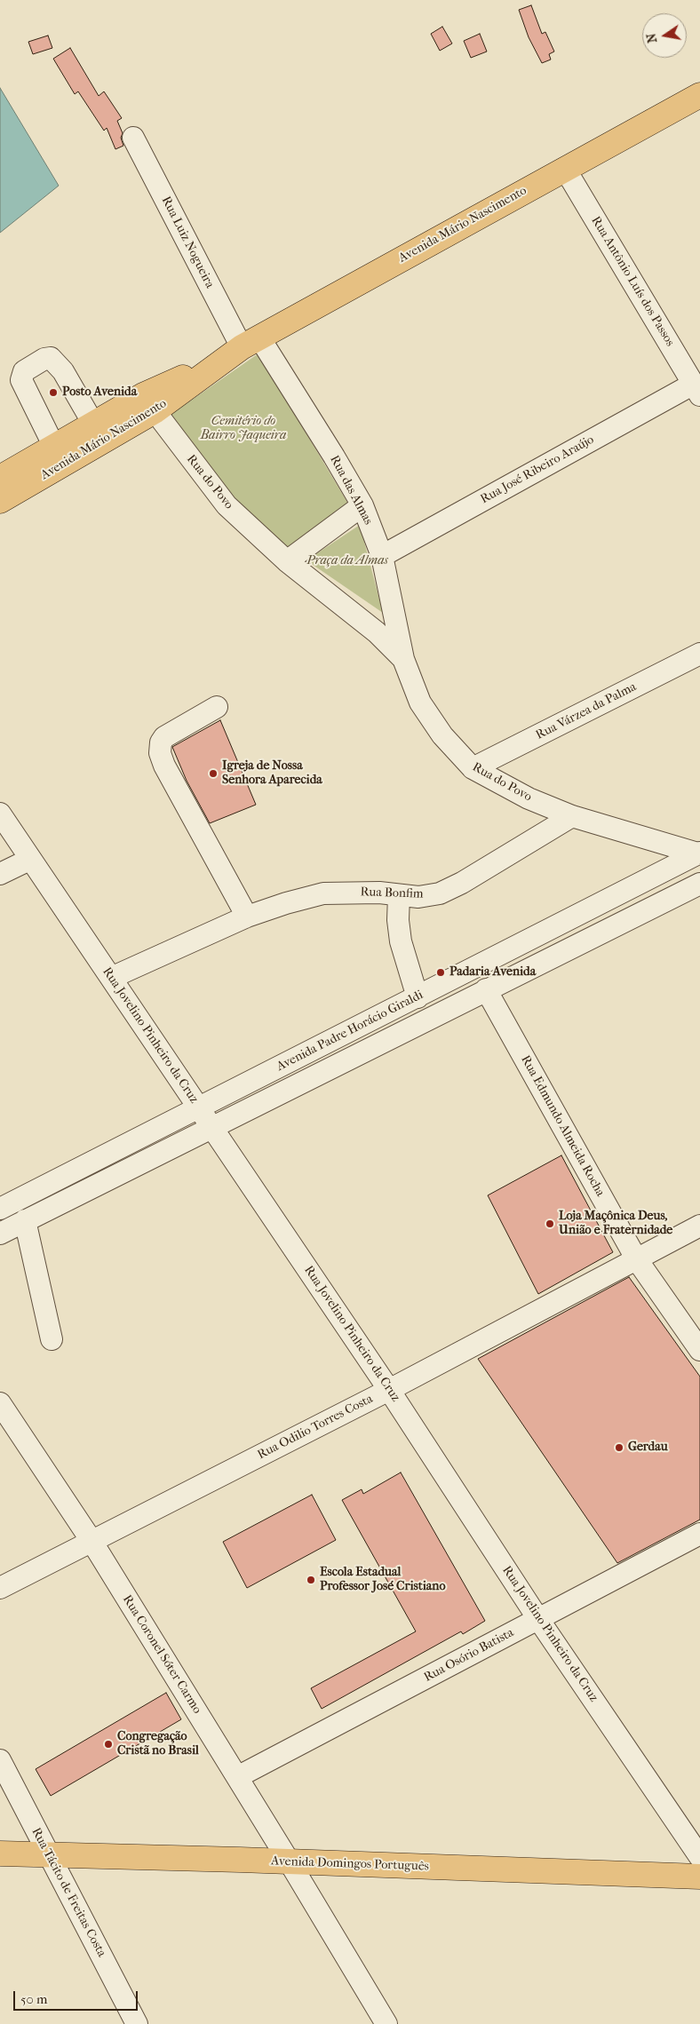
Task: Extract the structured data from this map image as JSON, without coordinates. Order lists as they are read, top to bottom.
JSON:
{
  "streets": {
    "main road": ["Avenida Mário Nascimento", "Avenida Domingos Português"],
    "street": [
      "Rua Luiz Nogueira",
      "Rua Antônio Luís dos Passos",
      "Rua José Ribeiro Araújo",
      "Rua do Povo",
      "Rua das Almas",
      "Rua Várzea da Palma",
      "Rua Bonfim",
      "Avenida Padre Horácio Giraldi",
      "Rua Jovelino Pinheiro da Cruz",
      "Rua Edmundo Almeida Rocha",
      "Rua Odilio Torres Costa",
      "Rua Coronel Sóter Carmo",
      "Rua Osório Batista",
      "Rua Tácito de Freitas Costa"
    ]
  },
  "crossings": [
    ["Avenida Mário Nascimento", "Rua Luiz Nogueira"],
    ["Avenida Mário Nascimento", "Rua Antônio Luís dos Passos"],
    ["Avenida Mário Nascimento", "Rua do Povo"],
    ["Avenida Mário Nascimento", "Rua das Almas"],
    ["Rua Luiz Nogueira", "Rua das Almas"],
    ["Rua Antônio Luís dos Passos", "Rua José Ribeiro Araújo"],
    ["Rua José Ribeiro Araújo", "Rua das Almas"],
    ["Rua do Povo", "Rua das Almas"],
    ["Rua do Povo", "Rua Várzea da Palma"],
    ["Rua do Povo", "Rua Bonfim"],
    ["Rua do Povo", "Avenida Padre Horácio Giraldi"],
    ["Rua Bonfim", "Rua Jovelino Pinheiro da Cruz"],
    ["Avenida Padre Horácio Giraldi", "Rua Jovelino Pinheiro da Cruz"],
    ["Avenida Padre Horácio Giraldi", "Rua Edmundo Almeida Rocha"],
    ["Rua Jovelino Pinheiro da Cruz", "Rua Odilio Torres Costa"],
    ["Rua Jovelino Pinheiro da Cruz", "Rua Osório Batista"],
    ["Rua Edmundo Almeida Rocha", "Rua Odilio Torres Costa"],
    ["Rua Odilio Torres Costa", "Rua Coronel Sóter Carmo"],
    ["Rua Coronel Sóter Carmo", "Rua Osório Batista"],
    ["Rua Coronel Sóter Carmo", "Avenida Domingos Português"],
    ["Avenida Domingos Português", "Rua Tácito de Freitas Costa"]
  ],
  "parks": ["Cemitério do Bairro Jaqueira", "Praça da Almas"],
  "places": [
    "Posto Avenida",
    "Igreja de Nossa Senhora Aparecida",
    "Padaria Avenida",
    "Loja Maçônica Deus, União e Fraternidade",
    "Gerdau",
    "Escola Estadual Professor José Cristiano",
    "Congregação Cristã no Brasil"
  ],
  "scale_bar": "50 m",
  "north": "left"
}
